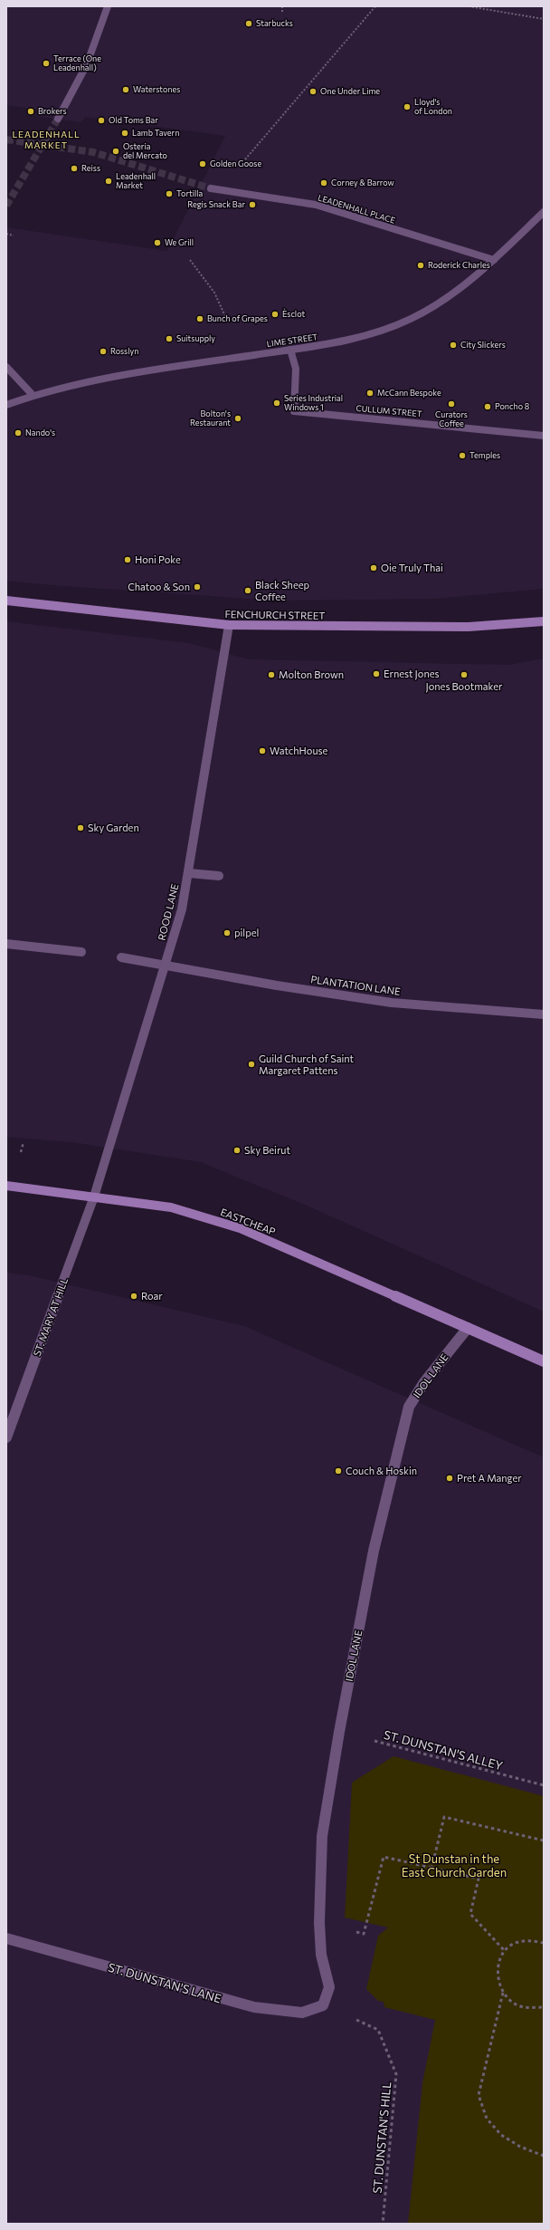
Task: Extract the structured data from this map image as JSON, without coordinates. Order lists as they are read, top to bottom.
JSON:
{
  "streets": {
    "street": [
      "LEADENHALL PLACE",
      "LIME STREET",
      "CULLUM STREET",
      "FENCHURCH STREET",
      "ROOD LANE",
      "PLANTATION LANE",
      "EASTCHEAP",
      "ST. MARY AT HILL",
      "IDOL LANE",
      "ST. DUNSTAN'S LANE"
    ],
    "path": ["ST. DUNSTAN'S ALLEY", "ST. DUNSTAN'S HILL"]
  },
  "crossings": [
    ["LEADENHALL PLACE", "LIME STREET"],
    ["LIME STREET", "CULLUM STREET"],
    ["FENCHURCH STREET", "ROOD LANE"],
    ["ROOD LANE", "PLANTATION LANE"],
    ["ROOD LANE", "EASTCHEAP"],
    ["ROOD LANE", "ST. MARY AT HILL"],
    ["EASTCHEAP", "ST. MARY AT HILL"],
    ["EASTCHEAP", "IDOL LANE"],
    ["IDOL LANE", "ST. DUNSTAN'S ALLEY"],
    ["IDOL LANE", "ST. DUNSTAN'S LANE"],
    ["IDOL LANE", "ST. DUNSTAN'S HILL"],
    ["ST. DUNSTAN'S LANE", "ST. DUNSTAN'S HILL"]
  ],
  "districts": ["LEADENHALL MARKET"],
  "parks": ["St Dunstan in the East Church Garden"],
  "places": [
    "Starbucks",
    "Terrace (One Leadenhall)",
    "Waterstones",
    "One Under Lime",
    "Lloyd's of London",
    "Brokers",
    "Old Toms Bar",
    "Lamb Tavern",
    "Osteria del Mercato",
    "Golden Goose",
    "Reiss",
    "Leadenhall Market",
    "Corney & Barrow",
    "Tortilla",
    "Regis Snack Bar",
    "We Grill",
    "Roderick Charles",
    "Èsclot",
    "Bunch of Grapes",
    "Suitsupply",
    "City Slickers",
    "Rosslyn",
    "McCann Bespoke",
    "Series Industrial Windows 1",
    "Curators Coffee",
    "Poncho 8",
    "Bolton's Restaurant",
    "Nando's",
    "Temples",
    "Honi Poke",
    "Oie Truly Thai",
    "Chatoo & Son",
    "Black Sheep Coffee",
    "Ernest Jones",
    "Molton Brown",
    "Jones Bootmaker",
    "WatchHouse",
    "Sky Garden",
    "pilpel",
    "Guild Church of Saint Margaret Pattens",
    "Sky Beirut",
    "Roar",
    "Couch & Hoskin",
    "Pret A Manger"
  ]
}
